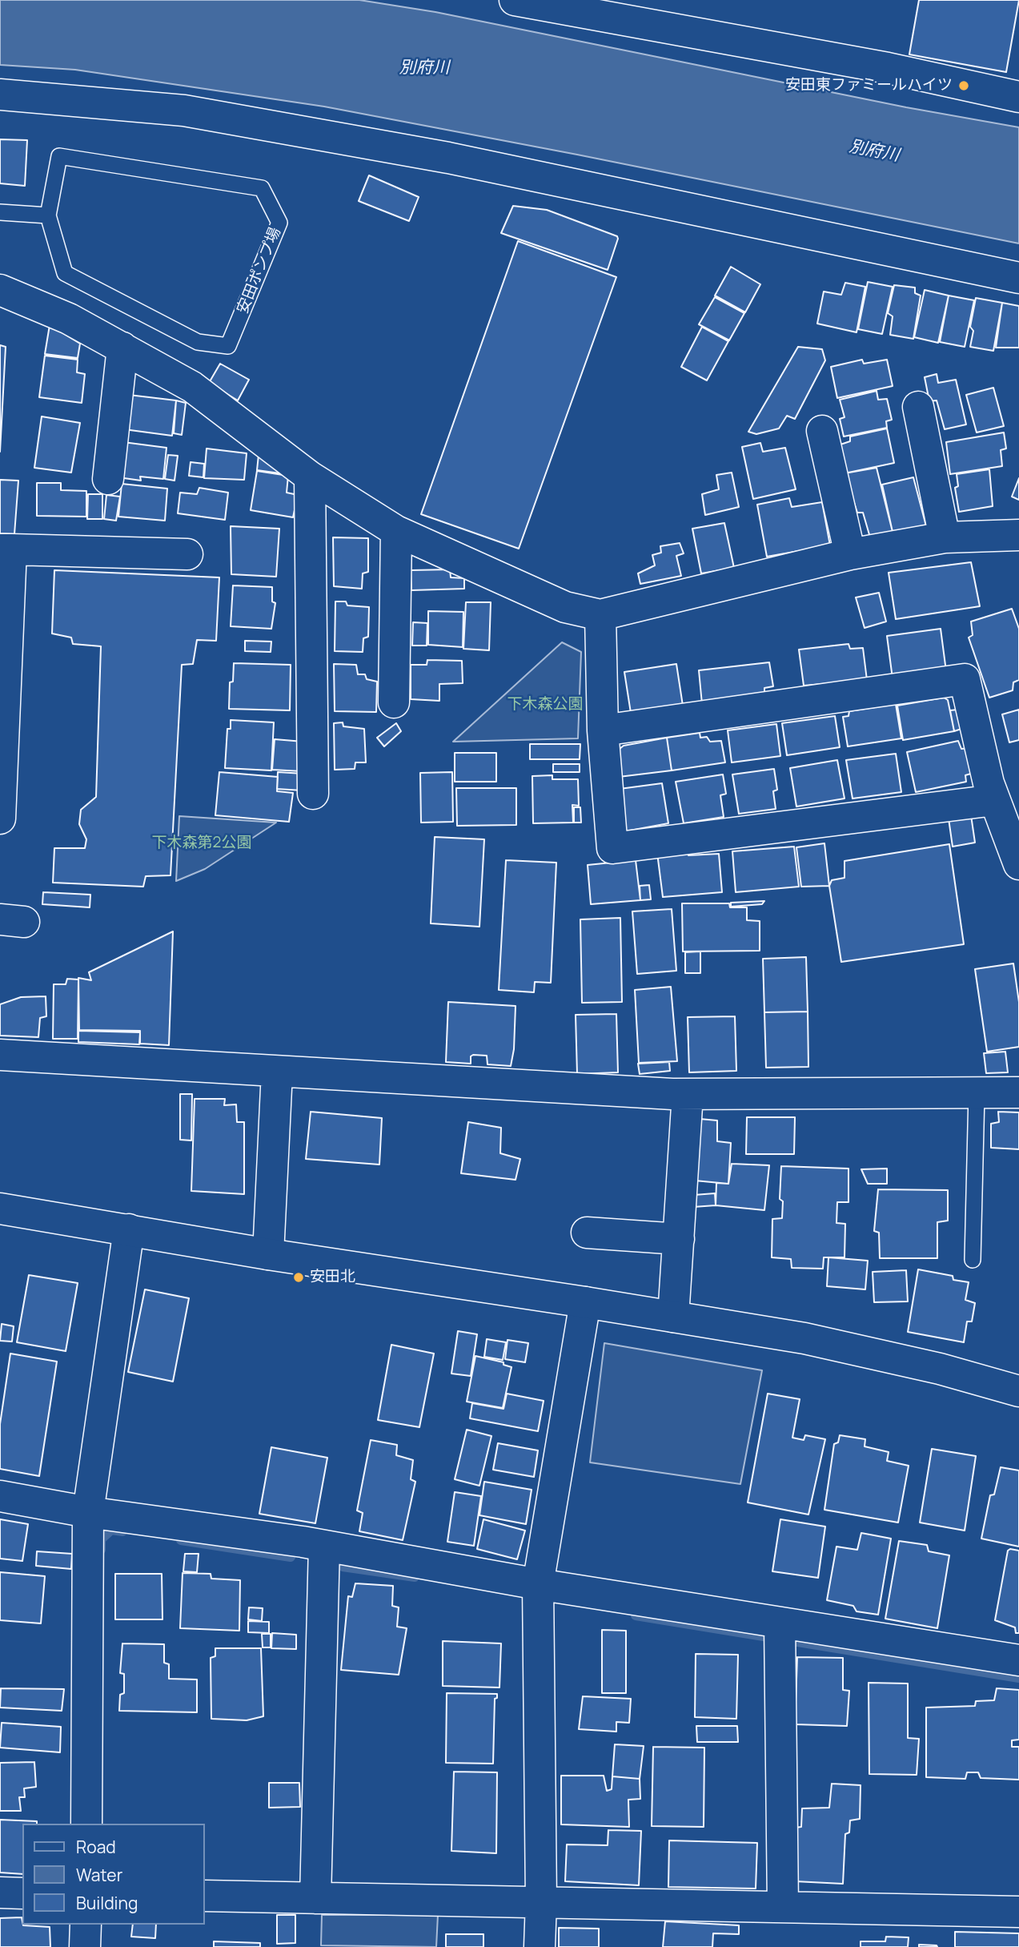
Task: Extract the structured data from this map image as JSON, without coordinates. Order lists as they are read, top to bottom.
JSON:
{
  "streets": {
    "lane": ["安田ポンプ場"]
  },
  "water": ["別府川"],
  "parks": ["下木森公園", "下木森第2公園"],
  "places": ["安田東ファミールハイツ", "安田北"],
  "legend": ["Road", "Water", "Building"]
}
